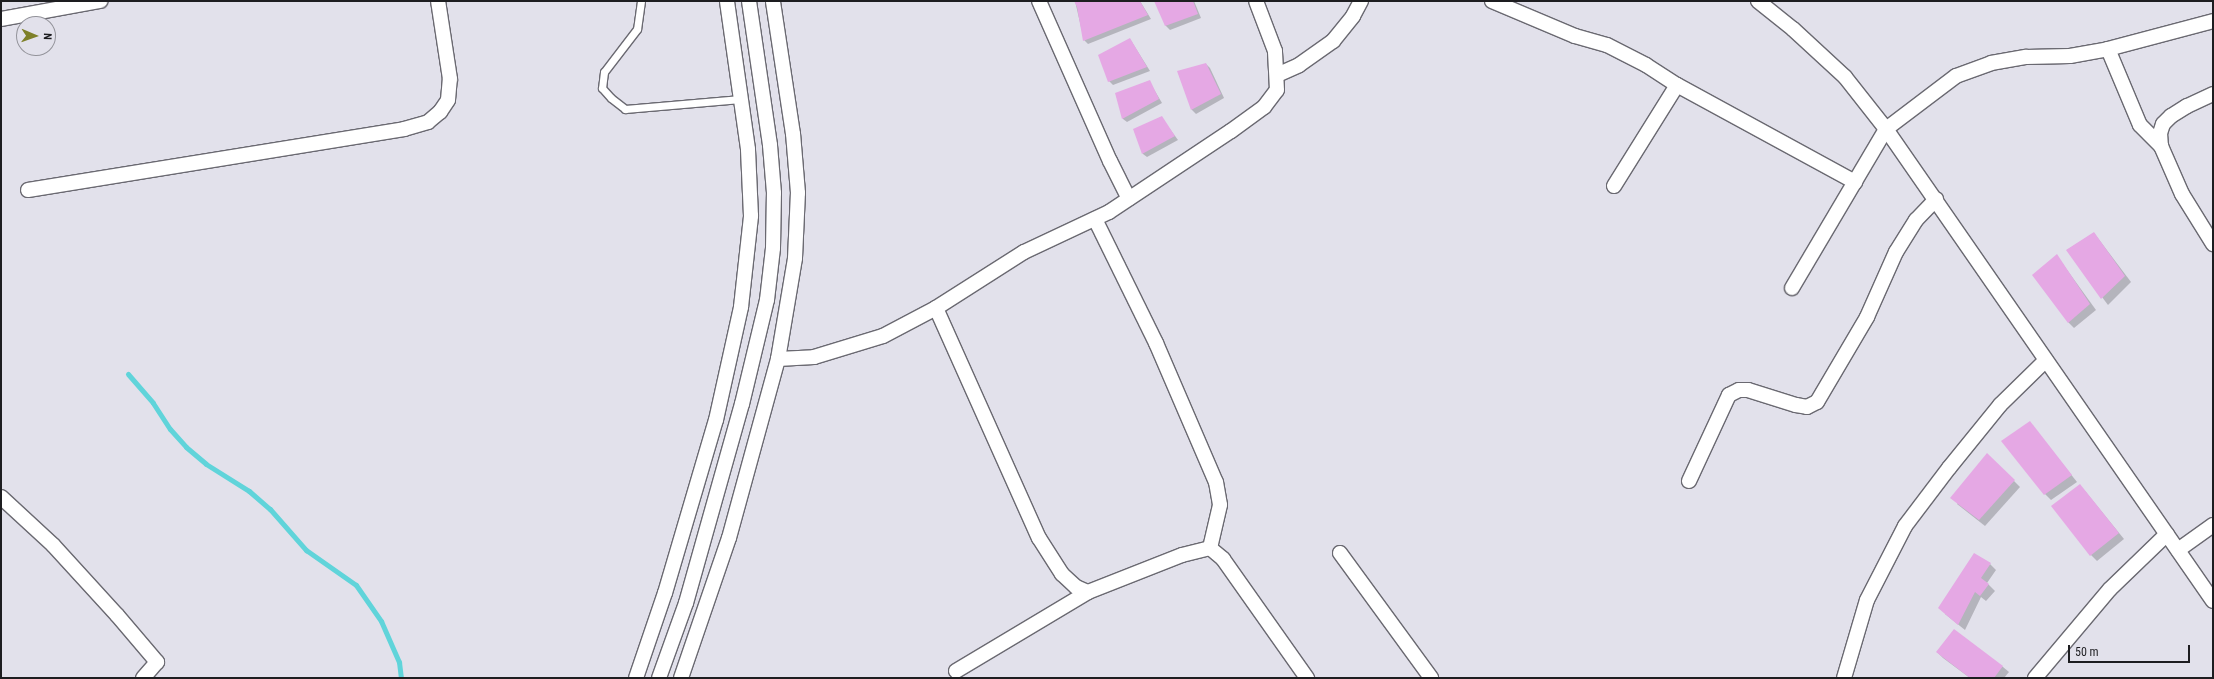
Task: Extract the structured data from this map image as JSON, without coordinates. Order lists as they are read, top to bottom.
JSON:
{
  "scale_bar": "50 m",
  "north": "right"
}
